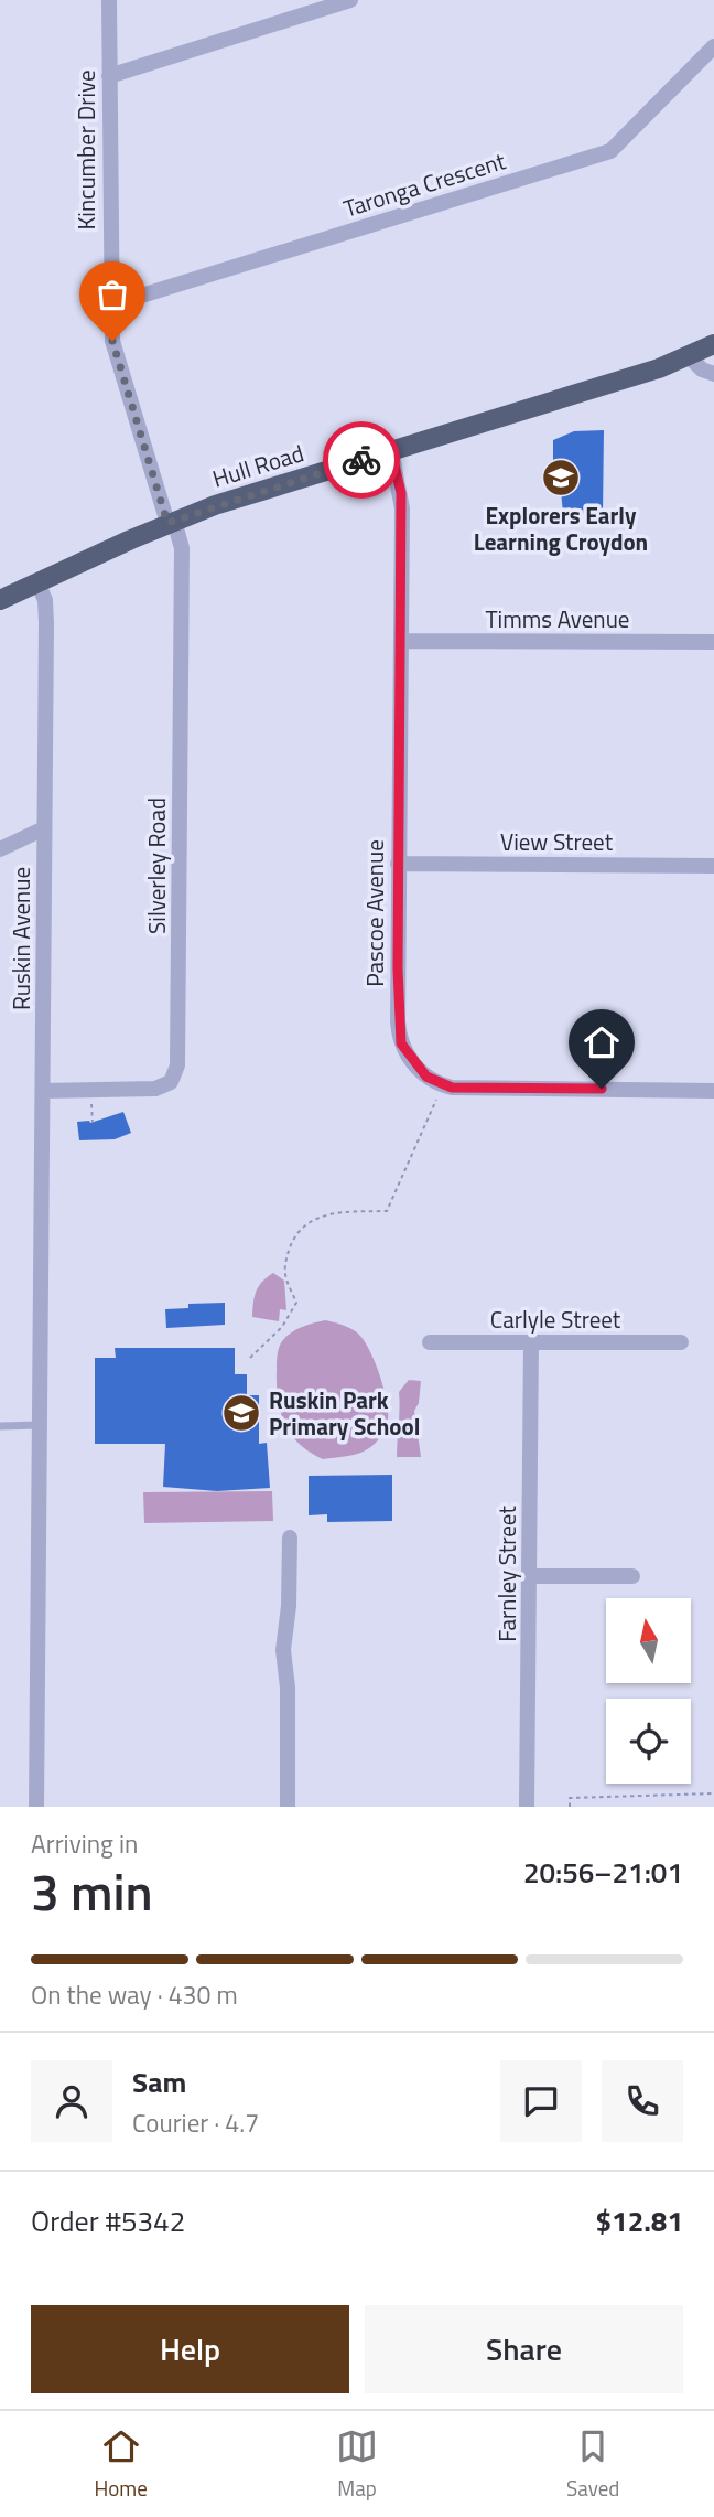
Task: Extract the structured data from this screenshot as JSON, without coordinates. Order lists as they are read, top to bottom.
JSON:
{
  "streets": {
    "main road": ["Hull Road"],
    "street": [
      "Kincumber Drive",
      "Taronga Crescent",
      "Timms Avenue",
      "View Street",
      "Silverley Road",
      "Pascoe Avenue",
      "Ruskin Avenue",
      "Carlyle Street",
      "Farnley Street"
    ]
  },
  "crossings": [
    ["Kincumber Drive", "Taronga Crescent"],
    ["Kincumber Drive", "Hull Road"],
    ["Kincumber Drive", "Silverley Road"],
    ["Hull Road", "Silverley Road"],
    ["Hull Road", "Pascoe Avenue"],
    ["Hull Road", "Ruskin Avenue"],
    ["Timms Avenue", "Pascoe Avenue"],
    ["View Street", "Pascoe Avenue"],
    ["Silverley Road", "Ruskin Avenue"],
    ["Carlyle Street", "Farnley Street"]
  ],
  "places": {
    "school or university": ["Explorers Early Learning Croydon", "Ruskin Park Primary School"]
  },
  "north": "top",
  "page": {
    "heading": ["3 min", "Arriving in", "20:56–21:01"],
    "panel": [
      "Sam",
      "Courier · 4.7",
      "Order #5342",
      "$12.81"
    ],
    "bar": "On the way · 430 m",
    "buttons": ["Help", "Share"],
    "tabs": ["Home", "Map", "Saved"]
  }
}
